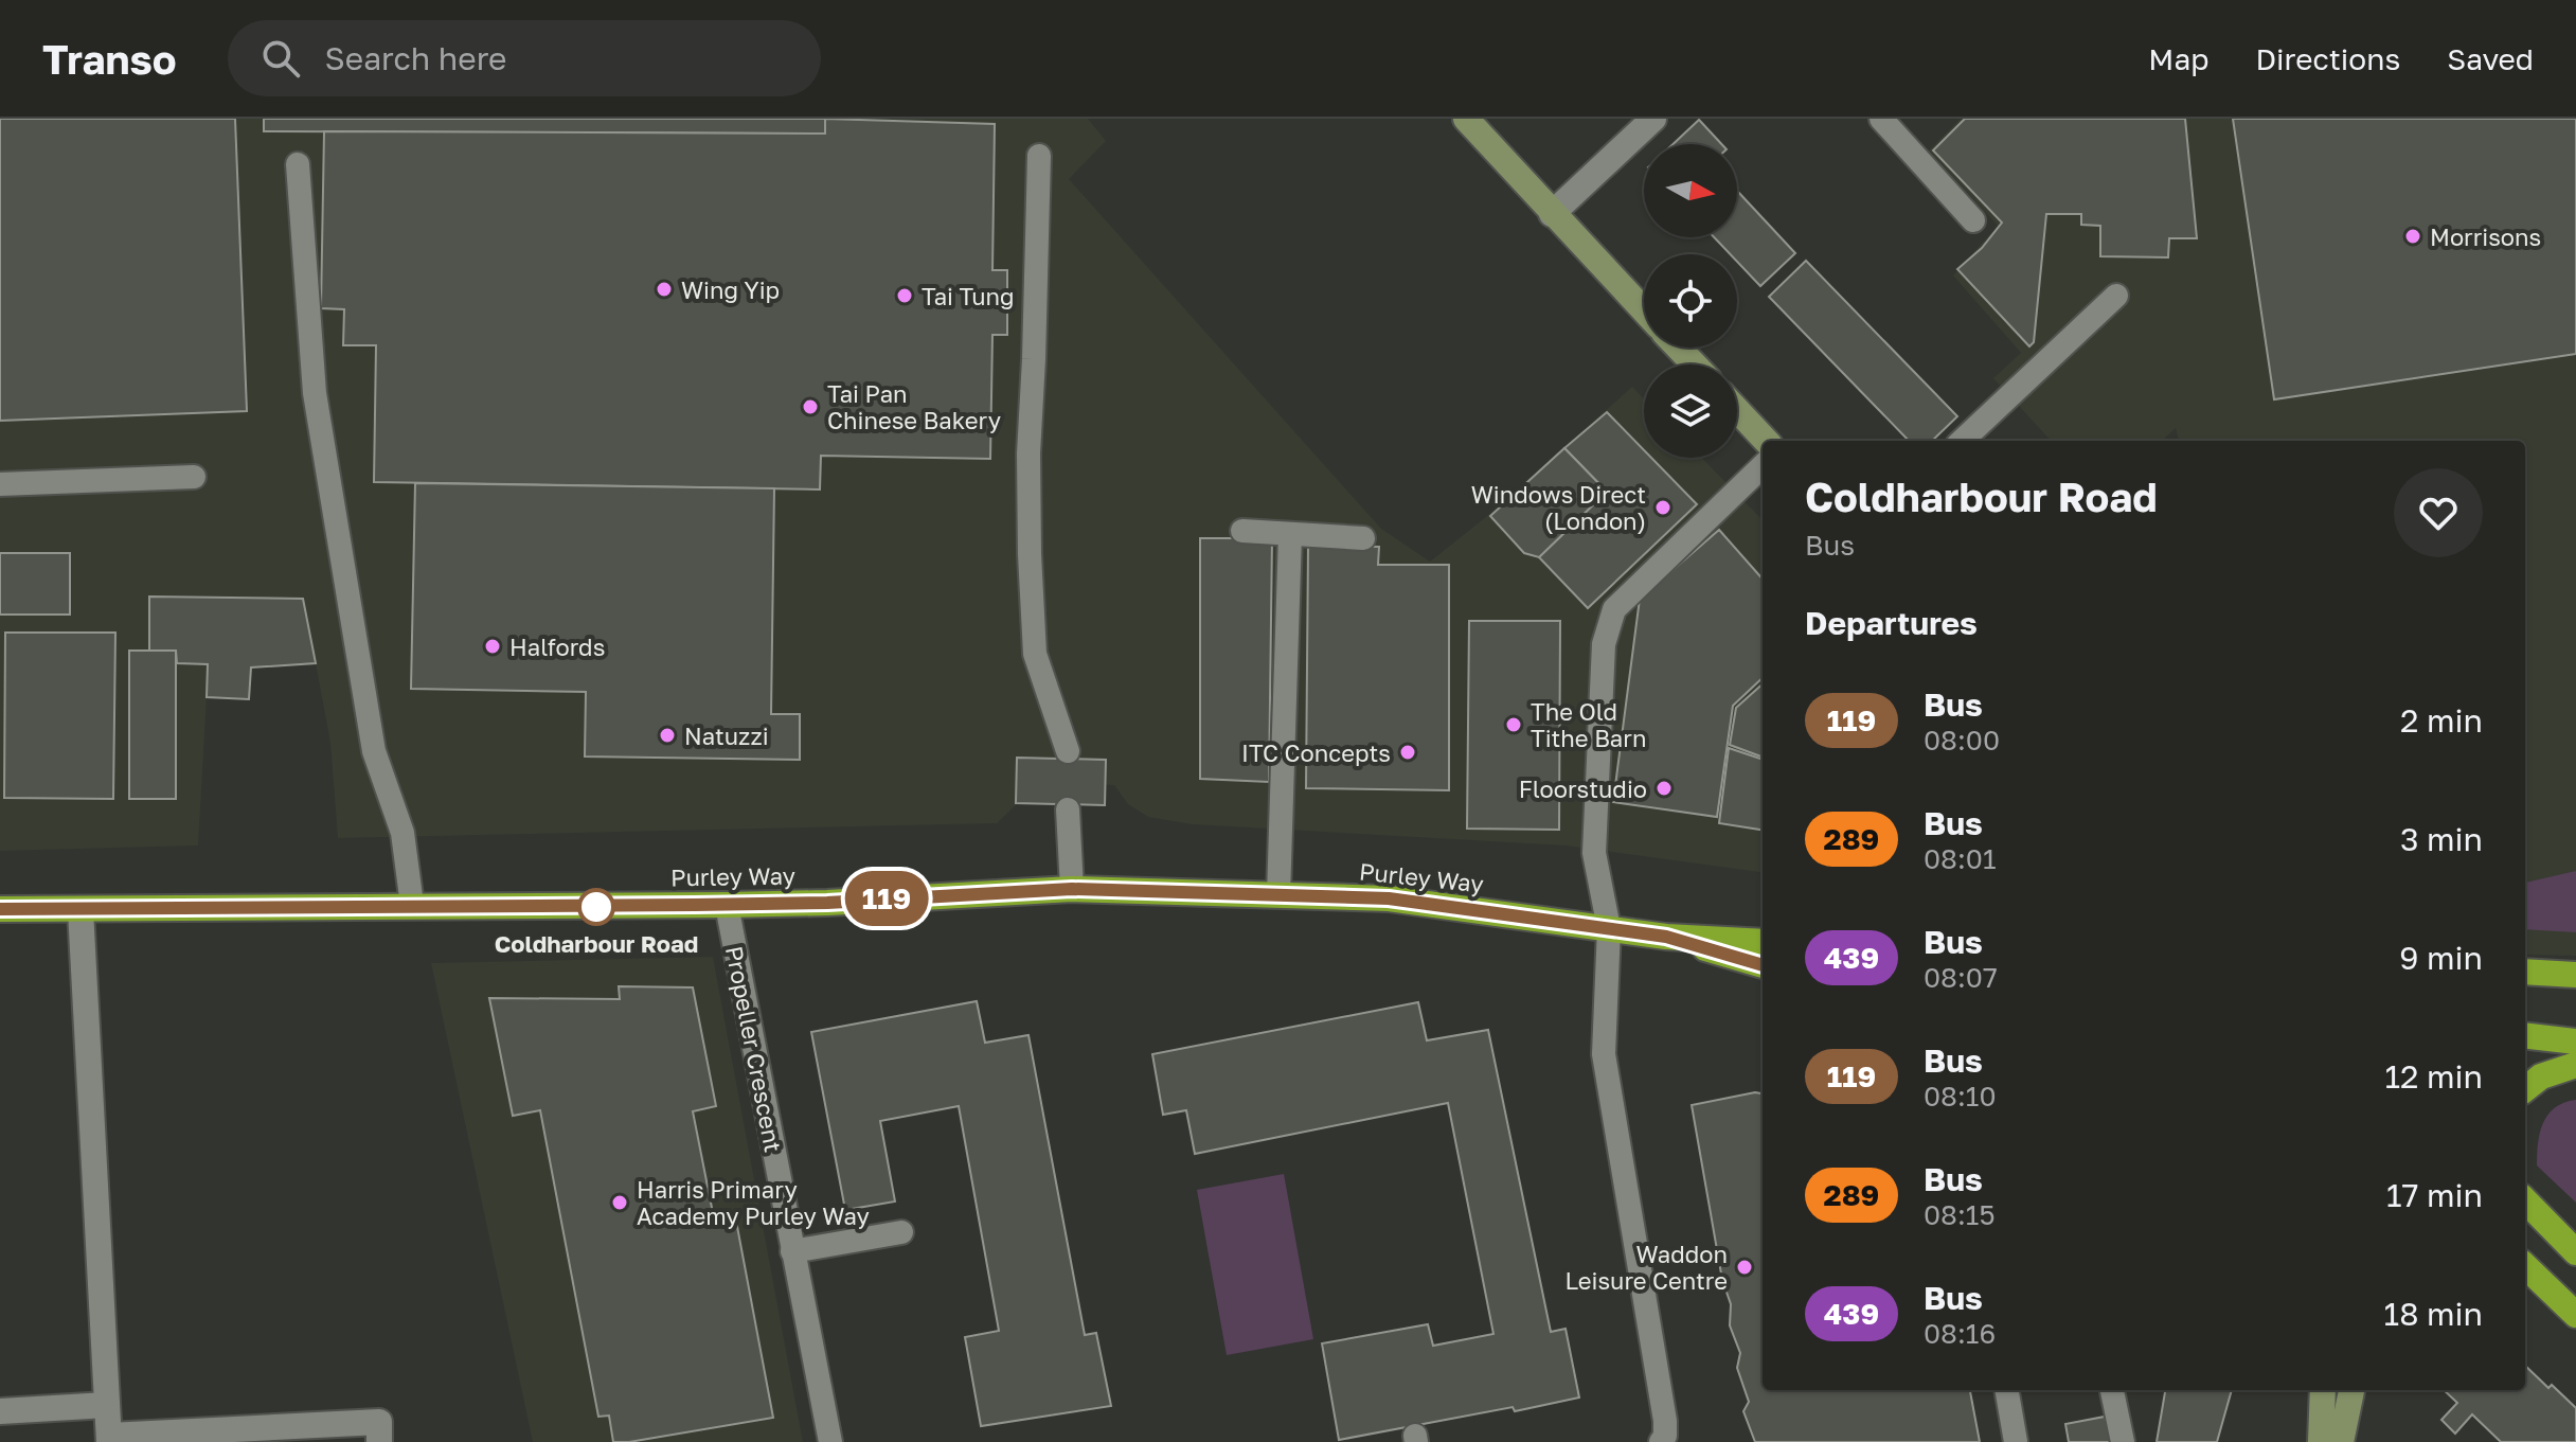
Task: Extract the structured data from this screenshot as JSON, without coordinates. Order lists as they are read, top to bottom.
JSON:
{
  "streets": {
    "highway": ["Purley Way"],
    "lane": ["Propeller Crescent"]
  },
  "crossings": [
    ["Purley Way", "Propeller Crescent"]
  ],
  "places": [
    "Morrisons",
    "Wing Yip",
    "Tai Tung",
    "Tai Pan Chinese Bakery",
    "Windows Direct (London)",
    "Halfords",
    "The Old Tithe Barn",
    "Natuzzi",
    "ITC Concepts",
    "Floorstudio",
    "Coldharbour Road",
    "Harris Primary Academy Purley Way",
    "Waddon Leisure Centre"
  ],
  "lines": ["bus line 119"],
  "north": "right",
  "page": {
    "header": "Transo",
    "search": "Search here",
    "nav": ["Map", "Directions", "Saved"],
    "on_map": "119",
    "heading": [
      ["Coldharbour Road", "Bus"],
      "Departures"
    ],
    "list": [
      {
        "mark": "119",
        "name": "Bus",
        "note": "08:00",
        "value": "2 min"
      },
      {
        "mark": "289",
        "name": "Bus",
        "note": "08:01",
        "value": "3 min"
      },
      {
        "mark": "439",
        "name": "Bus",
        "note": "08:07",
        "value": "9 min"
      },
      {
        "mark": "119",
        "name": "Bus",
        "note": "08:10",
        "value": "12 min"
      },
      {
        "mark": "289",
        "name": "Bus",
        "note": "08:15",
        "value": "17 min"
      },
      {
        "mark": "439",
        "name": "Bus",
        "note": "08:16",
        "value": "18 min"
      }
    ]
  }
}
